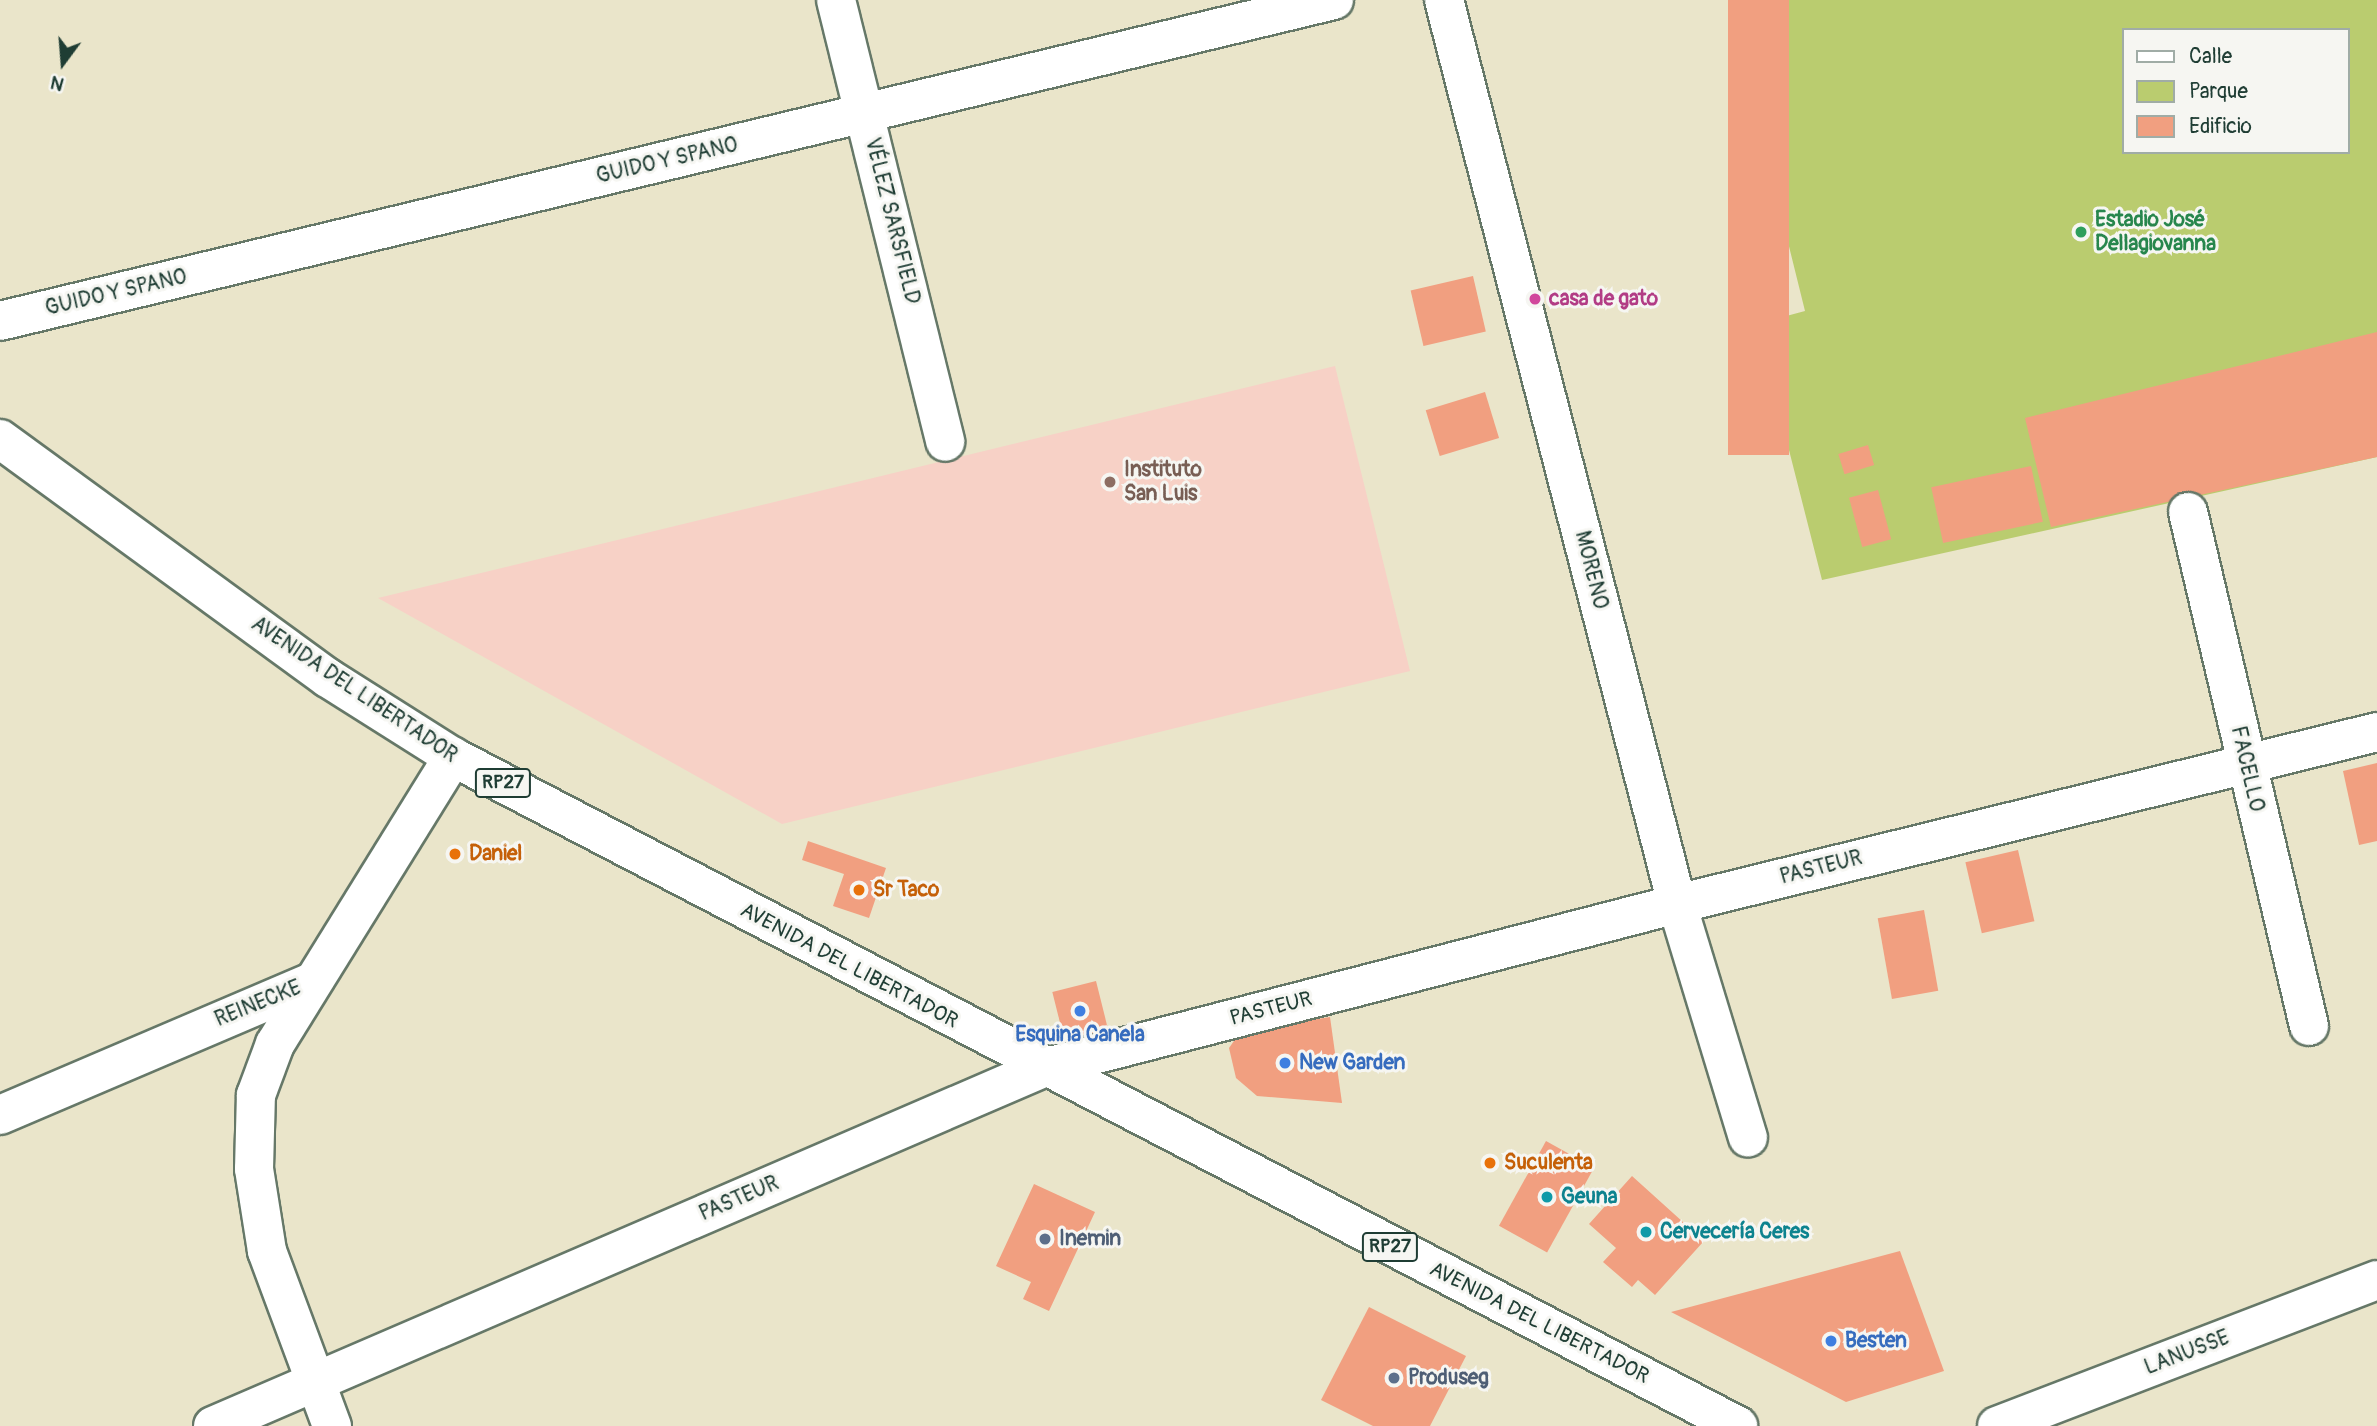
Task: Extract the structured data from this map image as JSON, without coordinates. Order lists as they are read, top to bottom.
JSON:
{
  "streets": {
    "street": [
      "GUIDO Y SPANO",
      "VÉLEZ SARSFIELD",
      "MORENO",
      "AVENIDA DEL LIBERTADOR",
      "FACELLO",
      "RP27",
      "PASTEUR",
      "REINECKE",
      "LANUSSE"
    ]
  },
  "crossings": [
    ["GUIDO Y SPANO", "VÉLEZ SARSFIELD"],
    ["MORENO", "PASTEUR"],
    ["AVENIDA DEL LIBERTADOR", "PASTEUR"],
    ["AVENIDA DEL LIBERTADOR", "REINECKE"],
    ["FACELLO", "PASTEUR"]
  ],
  "places": [
    "Estadio José Dellagiovanna",
    "casa de gato",
    "Instituto San Luis",
    "Daniel",
    "Sr Taco",
    "Esquina Canela",
    "New Garden",
    "Suculenta",
    "Geuna",
    "Cervecería Ceres",
    "Inemin",
    "Besten",
    "Produseg"
  ],
  "legend": ["Calle", "Parque", "Edificio"],
  "north": "bottom"
}
